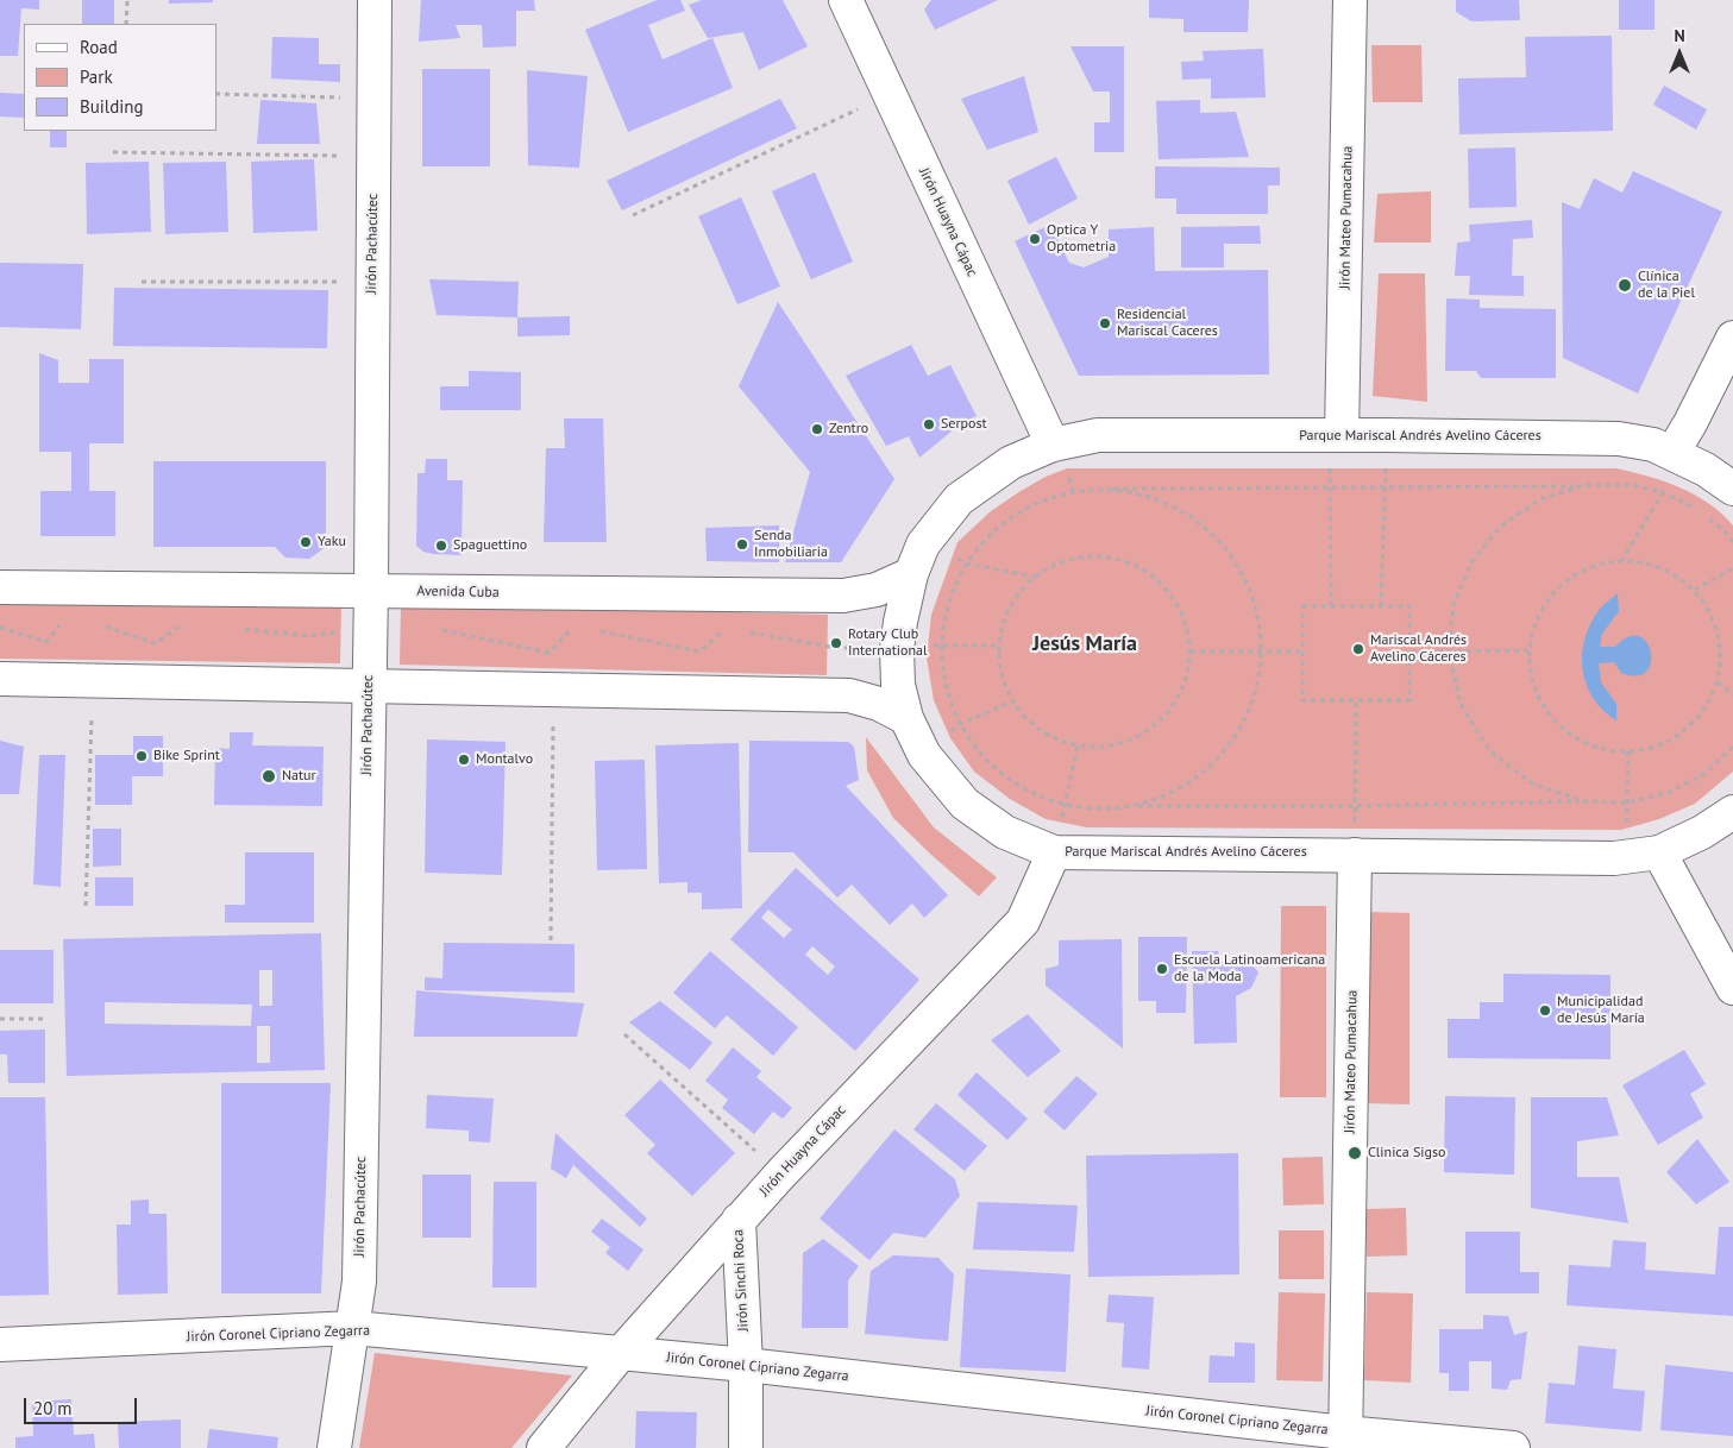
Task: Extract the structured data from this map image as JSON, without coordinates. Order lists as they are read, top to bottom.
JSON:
{
  "streets": {
    "street": [
      "Jirón Mateo Pumacahua",
      "Jirón Huayna Cápac",
      "Jirón Pachacútec",
      "Parque Mariscal Andrés Avelino Cáceres",
      "Avenida Cuba",
      "Jirón Sinchi Roca",
      "Jirón Coronel Cipriano Zegarra"
    ]
  },
  "crossings": [
    ["Jirón Mateo Pumacahua", "Parque Mariscal Andrés Avelino Cáceres"],
    ["Jirón Mateo Pumacahua", "Jirón Coronel Cipriano Zegarra"],
    ["Jirón Huayna Cápac", "Parque Mariscal Andrés Avelino Cáceres"],
    ["Jirón Huayna Cápac", "Jirón Sinchi Roca"],
    ["Jirón Huayna Cápac", "Jirón Coronel Cipriano Zegarra"],
    ["Jirón Pachacútec", "Avenida Cuba"],
    ["Jirón Pachacútec", "Jirón Coronel Cipriano Zegarra"],
    ["Parque Mariscal Andrés Avelino Cáceres", "Avenida Cuba"],
    ["Jirón Sinchi Roca", "Jirón Coronel Cipriano Zegarra"]
  ],
  "districts": ["Jesús María"],
  "places": [
    "Optica Y Optometria",
    "Clínica de la Piel",
    "Residencial Mariscal Caceres",
    "Serpost",
    "Zentro",
    "Yaku",
    "Senda Inmobiliaria",
    "Spaguettino",
    "Rotary Club International",
    "Mariscal Andrés Avelino Cáceres",
    "Bike Sprint",
    "Montalvo",
    "Natur",
    "Escuela Latinoamericana de la Moda",
    "Municipalidad de Jesús María",
    "Clinica Sigso"
  ],
  "legend": ["Road", "Park", "Building"],
  "scale_bar": "20 m",
  "north": "top"
}
